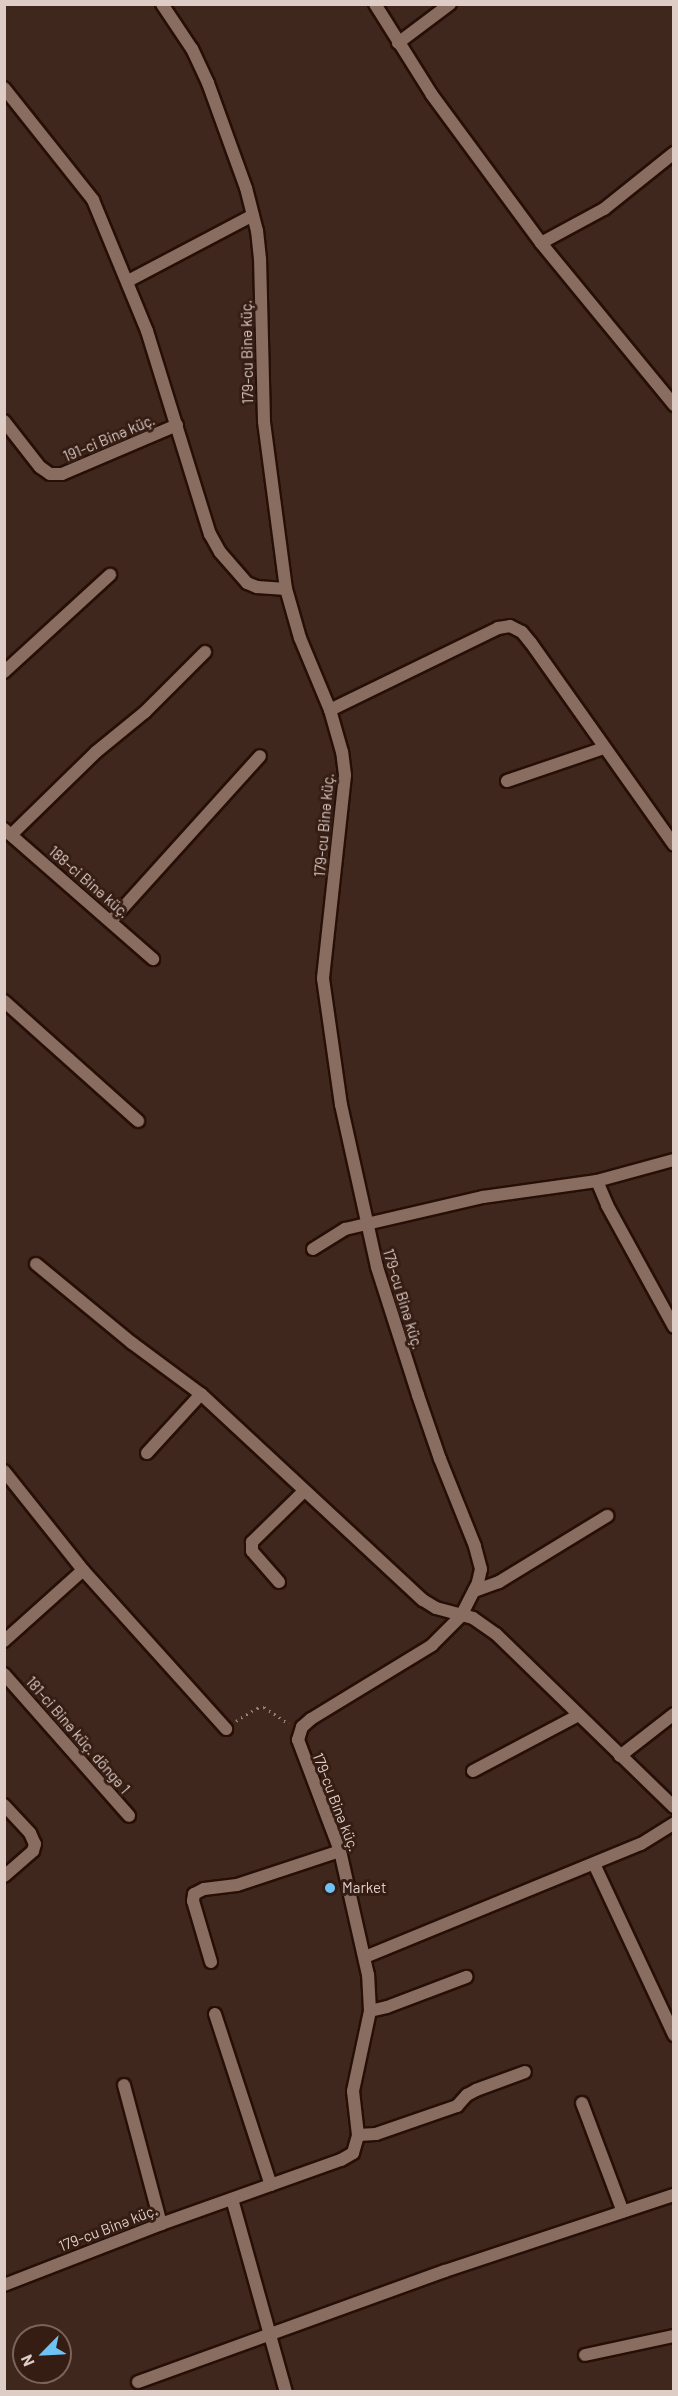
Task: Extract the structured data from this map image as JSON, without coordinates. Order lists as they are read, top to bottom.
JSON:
{
  "streets": {
    "street": [
      "179-cu Binə küç.",
      "191-ci Binə küç.",
      "188-ci Binə küç.",
      "181-ci Binə küç. döngə 1"
    ]
  },
  "places": ["Market"],
  "north": "bottom left"
}
